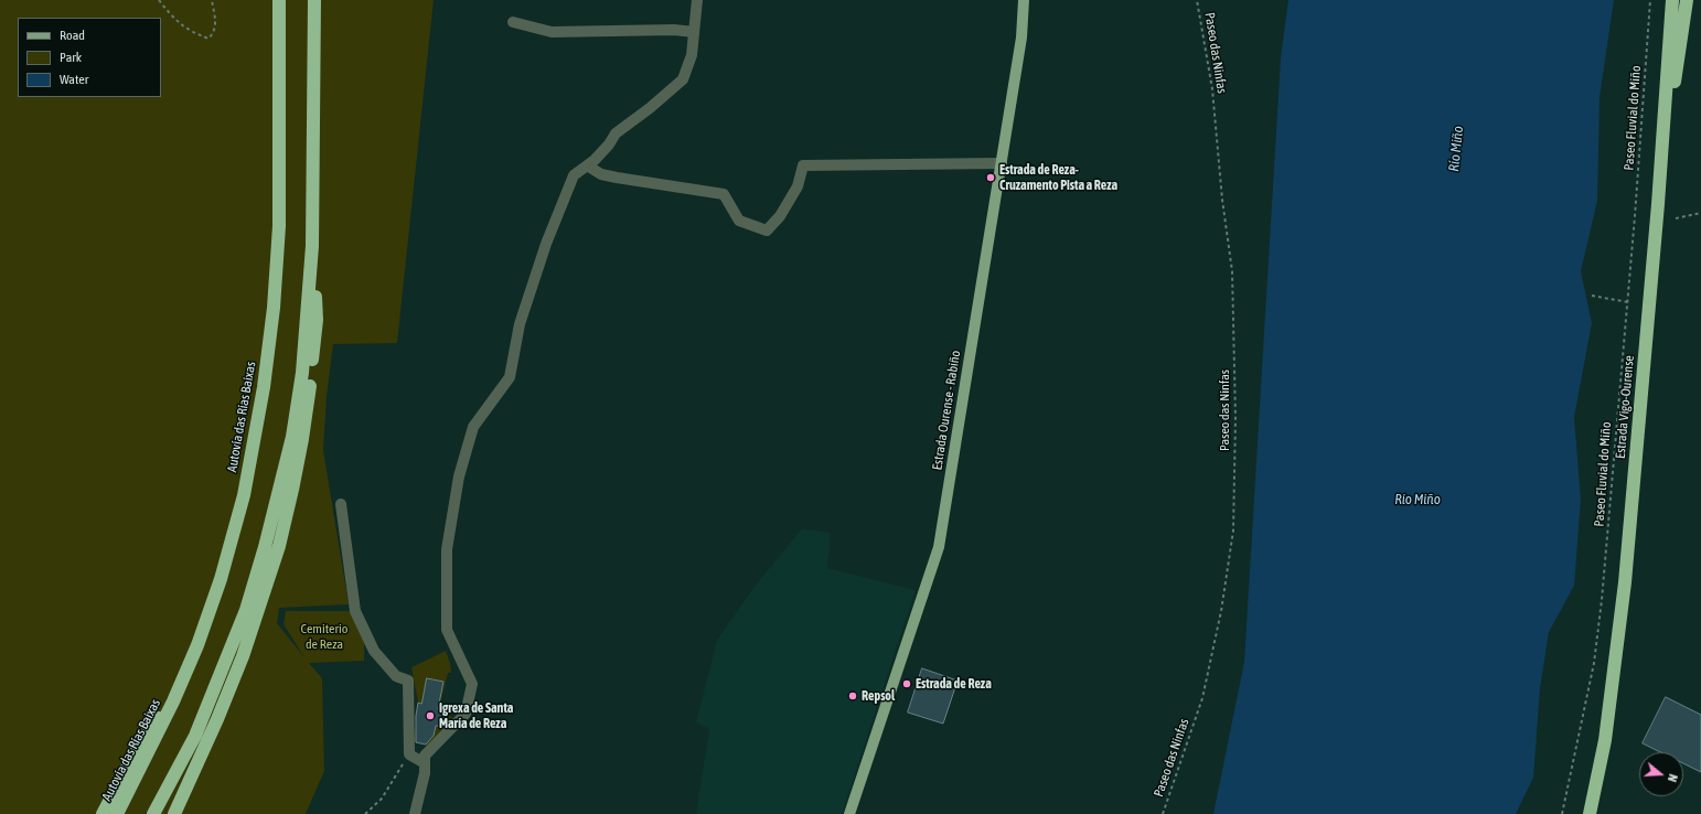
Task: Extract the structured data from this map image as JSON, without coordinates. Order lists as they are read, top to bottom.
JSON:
{
  "streets": {
    "highway": ["Estrada Vigo-Ourense", "Autovía das Rías Baixas"],
    "main road": ["Estrada Ourense - Rabiño"],
    "path": ["Paseo das Ninfas", "Paseo Fluvial do Miño"]
  },
  "water": ["Río Miño"],
  "parks": ["Cemiterio de Reza"],
  "places": [
    "Estrada de Reza- Cruzamento Pista a Reza",
    "Estrada de Reza",
    "Repsol",
    "Igrexa de Santa María de Reza"
  ],
  "legend": ["Road", "Park", "Water"],
  "north": "right"
}
